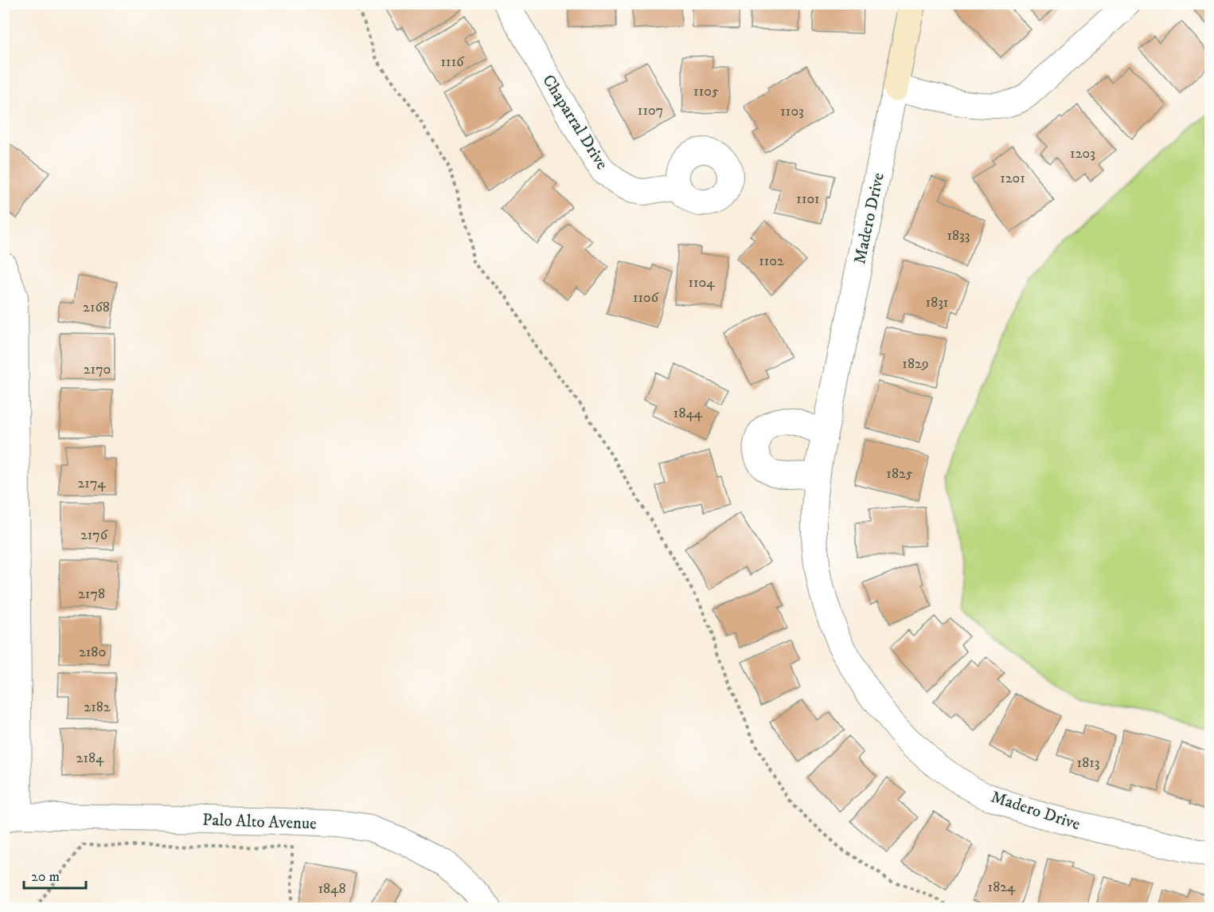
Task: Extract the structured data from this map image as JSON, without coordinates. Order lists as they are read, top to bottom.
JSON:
{
  "streets": {
    "street": ["Chaparral Drive", "Madero Drive", "Palo Alto Avenue"]
  },
  "house_numbers": [
    "1116",
    "1105",
    "1107",
    "1103",
    "1203",
    "1201",
    "1101",
    "1833",
    "1102",
    "1104",
    "1106",
    "1831",
    "2168",
    "1829",
    "2170",
    "1844",
    "1825",
    "2174",
    "2176",
    "2178",
    "2180",
    "2182",
    "2184",
    "1813",
    "1824",
    "1848"
  ],
  "scale_bar": "20 m"
}
